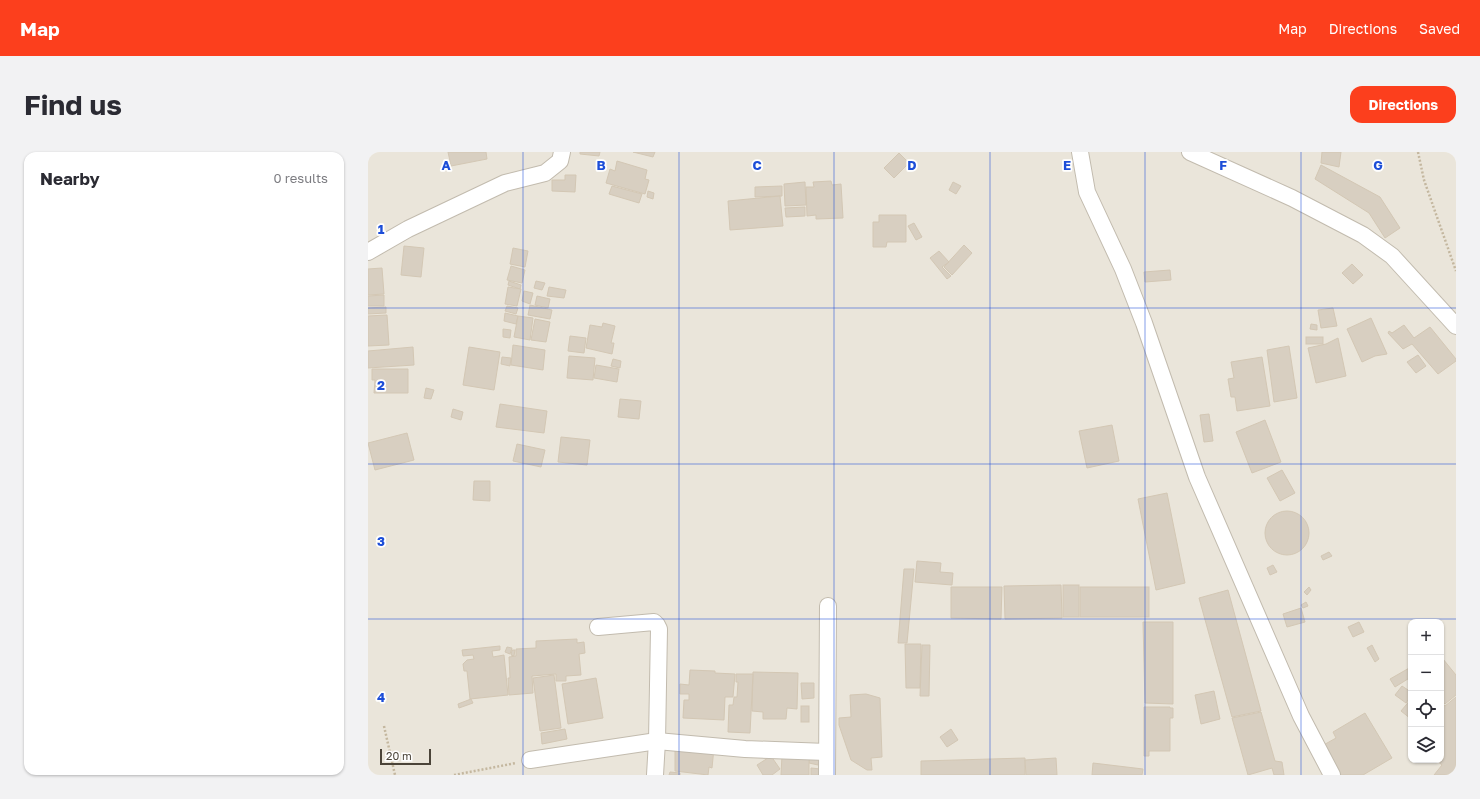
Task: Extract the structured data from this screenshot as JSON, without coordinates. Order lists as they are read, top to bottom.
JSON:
{
  "scale_bar": "20 m",
  "page": {
    "header": "Map",
    "nav": ["Map", "Directions", "Saved"],
    "buttons": "Directions",
    "title": "Find us",
    "heading": ["Nearby", "0 results"],
    "map_buttons": ["+", "−"],
    "scale": "20 m"
  },
  "grid": {
    "columns": [
      "A",
      "B",
      "C",
      "D",
      "E",
      "F",
      "G"
    ],
    "rows": [
      "1",
      "2",
      "3",
      "4"
    ]
  }
}
